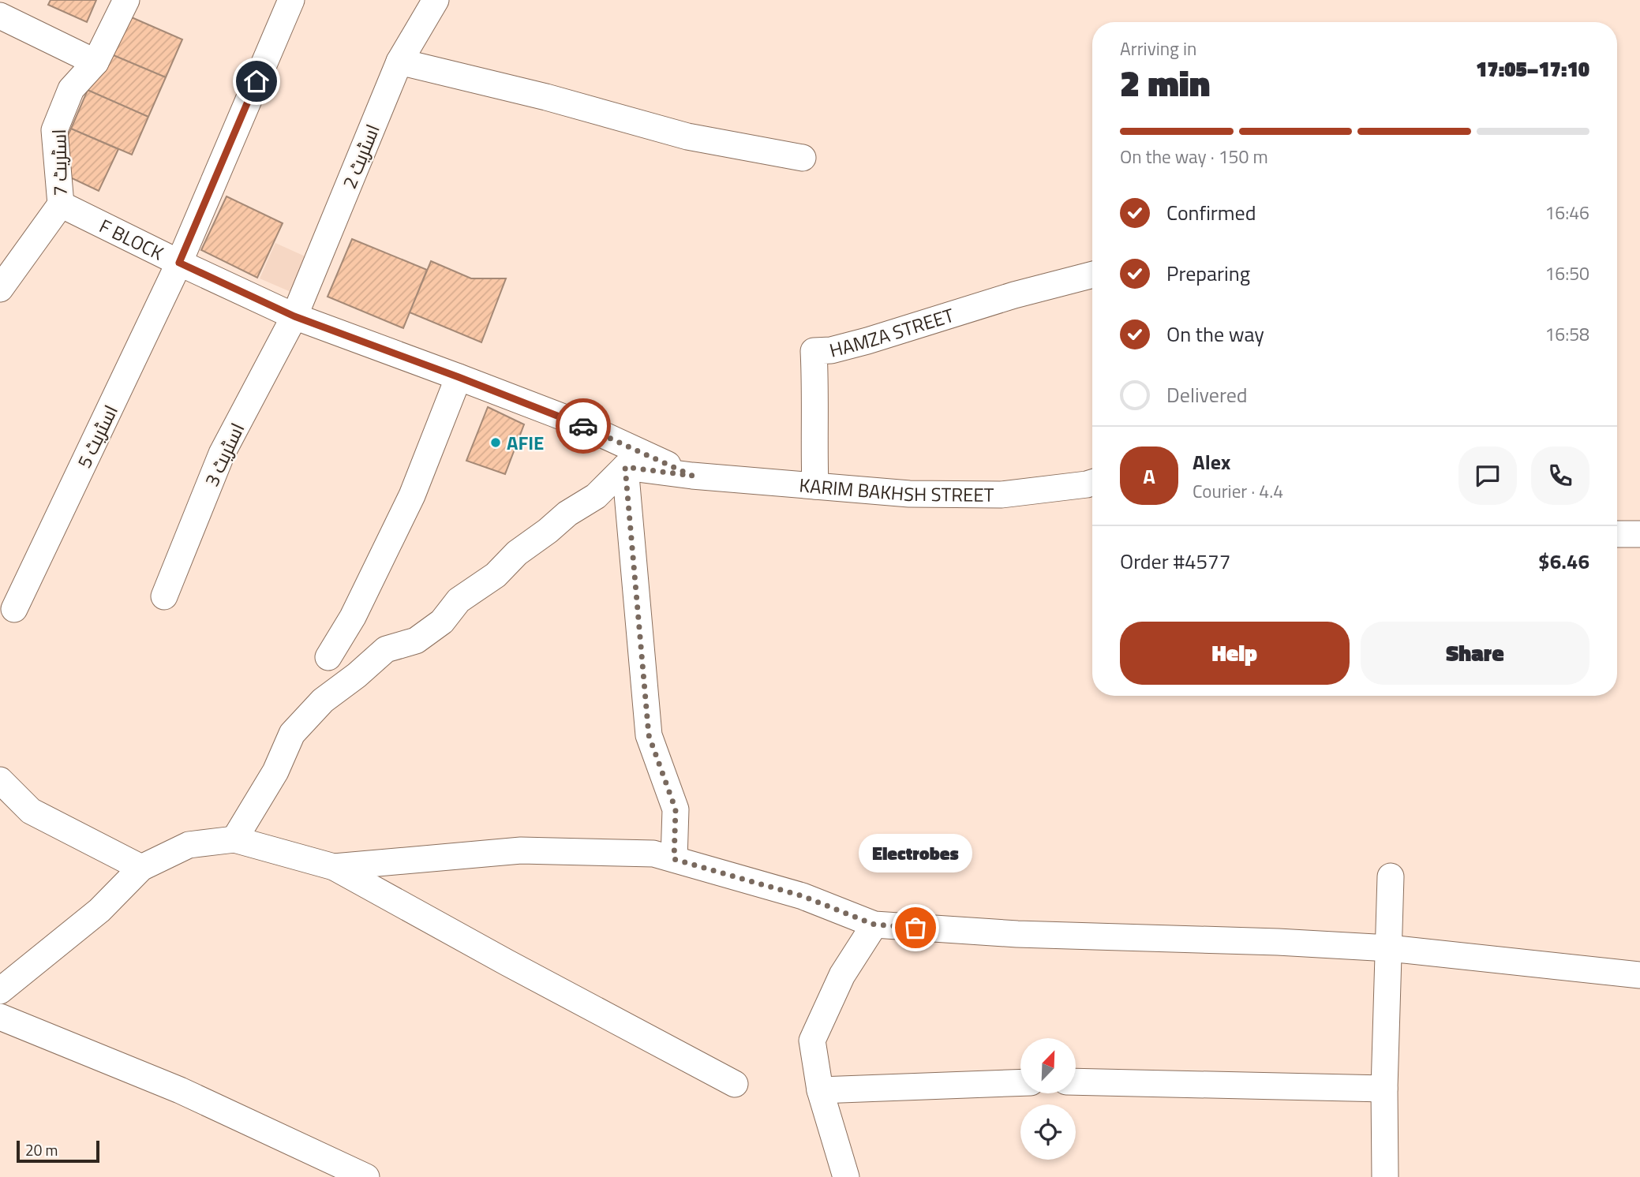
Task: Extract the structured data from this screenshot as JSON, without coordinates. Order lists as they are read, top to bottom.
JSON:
{
  "streets": {
    "street": [
      "اسٹریٹ 2",
      "اسٹریٹ 7",
      "F BLOCK",
      "HAMZA STREET",
      "اسٹریٹ 5",
      "اسٹریٹ 3",
      "KARIM BAKHSH STREET"
    ]
  },
  "crossings": [
    ["اسٹریٹ 2", "F BLOCK"],
    ["اسٹریٹ 2", "اسٹریٹ 3"],
    ["اسٹریٹ 7", "F BLOCK"],
    ["F BLOCK", "اسٹریٹ 5"],
    ["F BLOCK", "اسٹریٹ 3"],
    ["F BLOCK", "KARIM BAKHSH STREET"],
    ["HAMZA STREET", "KARIM BAKHSH STREET"]
  ],
  "places": ["AFIE", "Electrobes"],
  "scale_bar": "20 m",
  "north": "top right",
  "page": {
    "heading": ["2 min", "Arriving in", "17:05–17:10"],
    "panel": [
      "Alex",
      "Courier · 4.4",
      "Order #4577",
      "$6.46"
    ],
    "bar": "On the way · 150 m",
    "list": [
      ["Confirmed", "16:46"],
      ["Preparing", "16:50"],
      ["On the way", "16:58"],
      "Delivered"
    ],
    "round": "A",
    "buttons": ["Help", "Share"],
    "bubble": "Electrobes",
    "scale": "20 m"
  }
}
